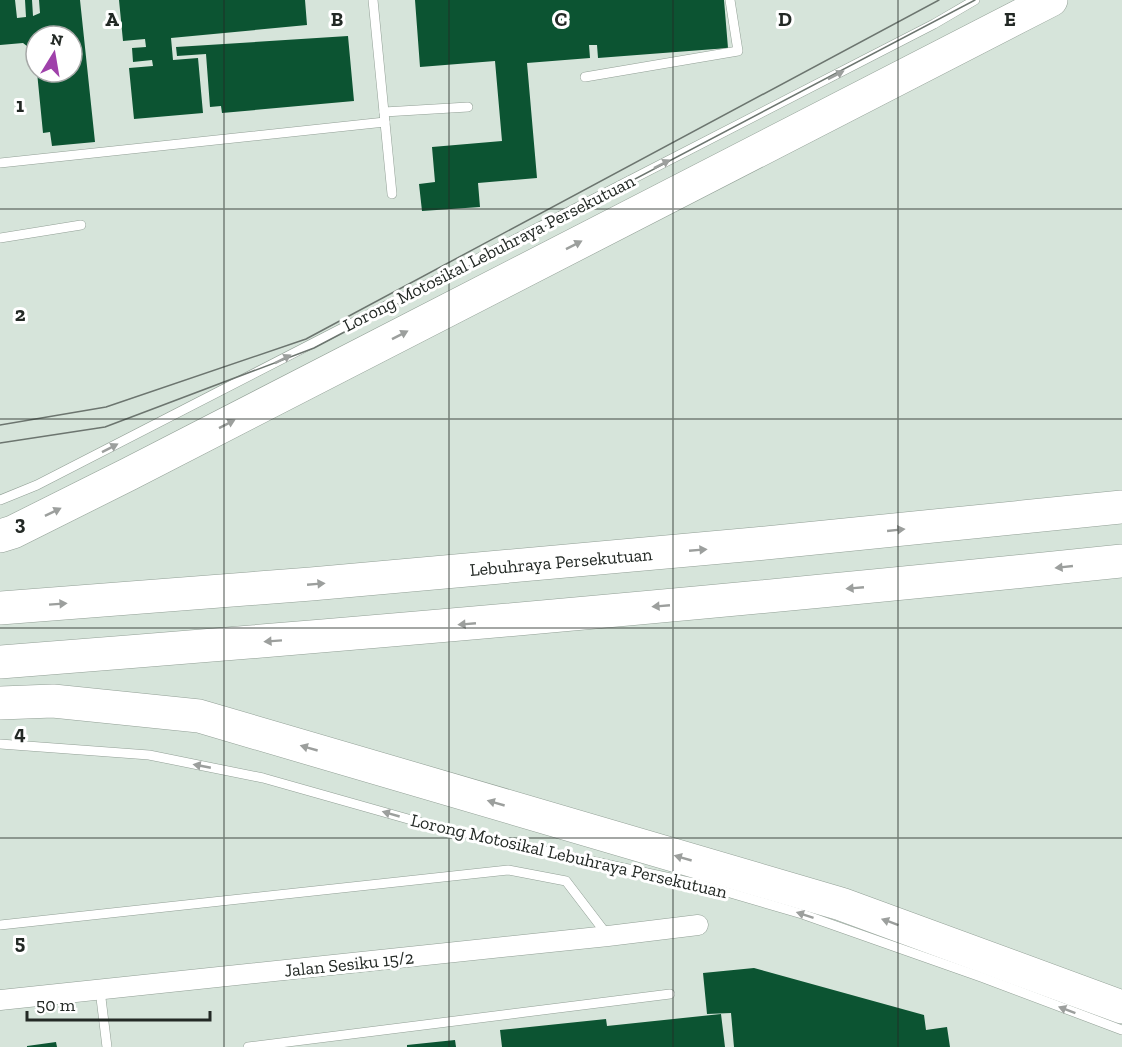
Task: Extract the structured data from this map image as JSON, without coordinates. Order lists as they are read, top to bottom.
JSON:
{
  "streets": {
    "highway": ["Lebuhraya Persekutuan"],
    "street": ["Jalan Sesiku 15/2"],
    "lane": ["Lorong Motosikal Lebuhraya Persekutuan"]
  },
  "scale_bar": "50 m",
  "north": "top",
  "grid": {
    "columns": [
      "A",
      "B",
      "C",
      "D",
      "E"
    ],
    "rows": [
      "1",
      "2",
      "3",
      "4",
      "5"
    ]
  }
}
